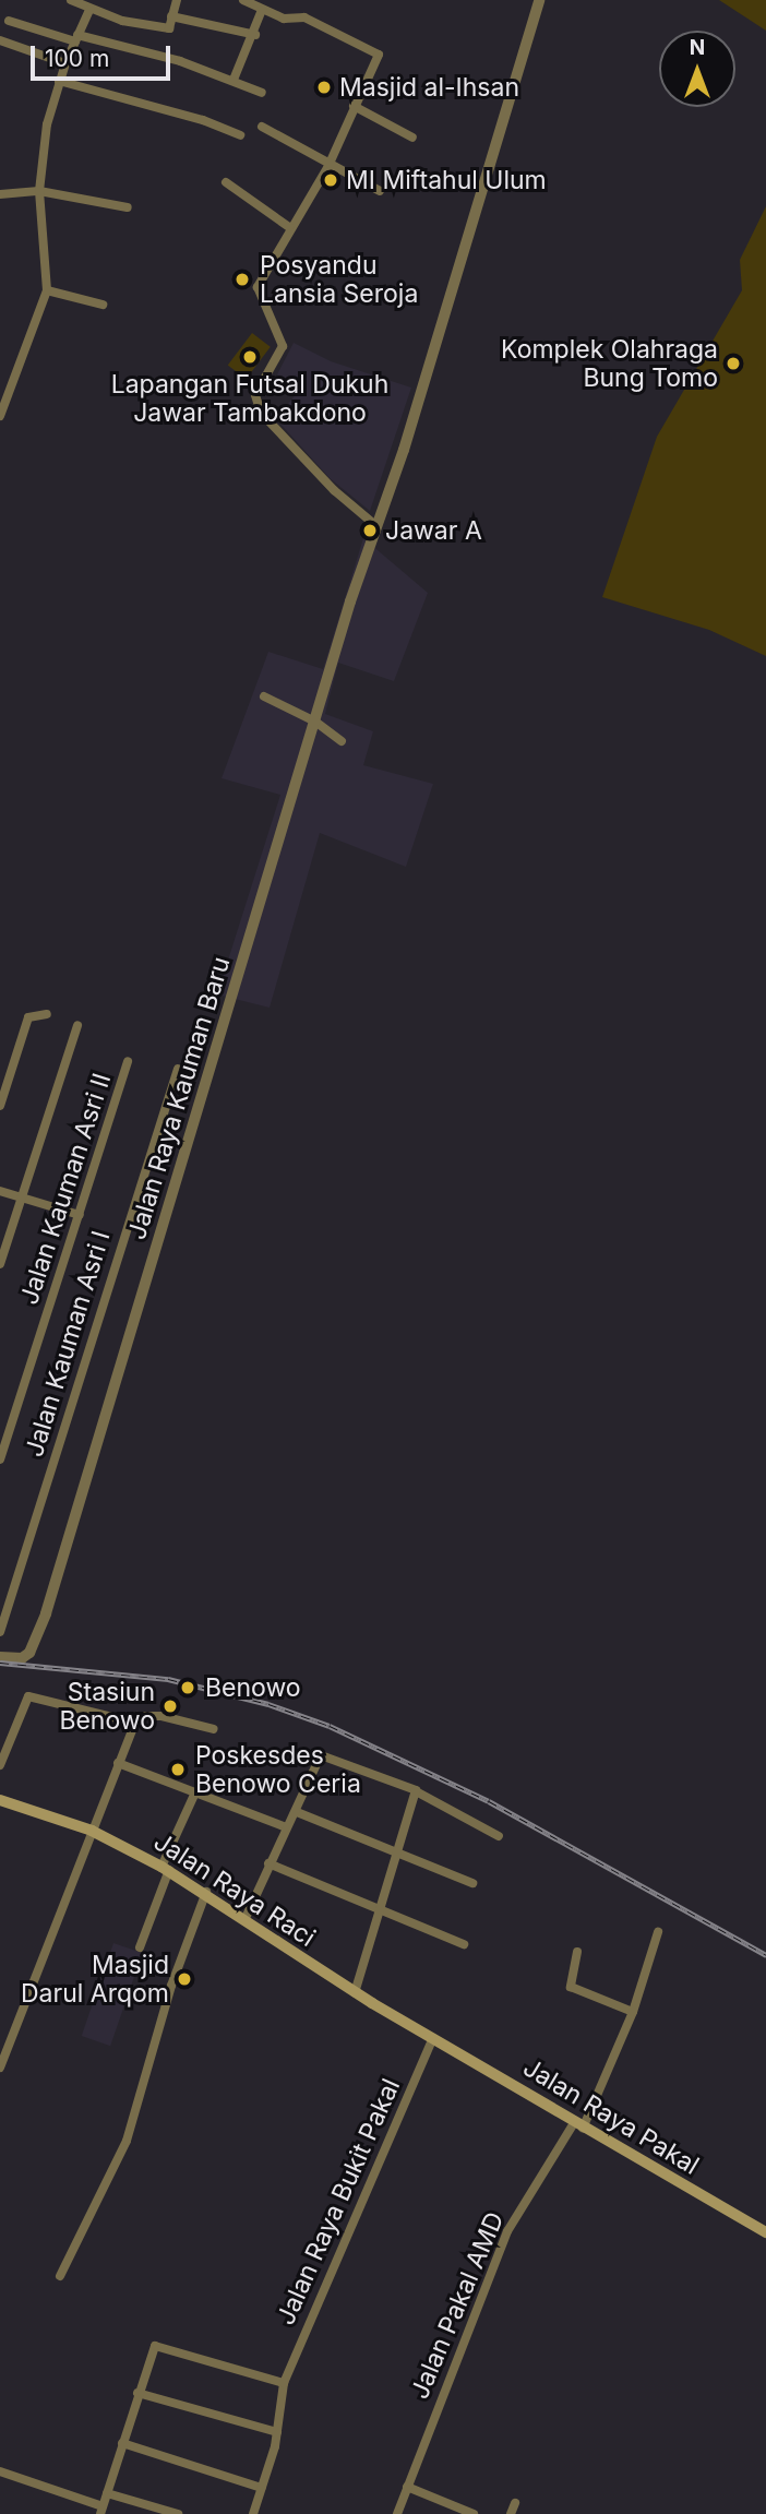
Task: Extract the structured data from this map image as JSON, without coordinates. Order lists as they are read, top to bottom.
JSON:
{
  "streets": {
    "main road": ["Jalan Raya Raci", "Jalan Raya Pakal"],
    "street": [
      "Jalan Raya Kauman Baru",
      "Jalan Kauman Asri II",
      "Jalan Kauman Asri I",
      "Jalan Raya Bukit Pakal",
      "Jalan Pakal AMD"
    ]
  },
  "crossings": [
    ["Jalan Raya Raci", "Jalan Raya Pakal"],
    ["Jalan Raya Raci", "Jalan Raya Bukit Pakal"],
    ["Jalan Raya Pakal", "Jalan Raya Bukit Pakal"],
    ["Jalan Raya Pakal", "Jalan Pakal AMD"]
  ],
  "places": [
    "Masjid al-Ihsan",
    "MI Miftahul Ulum",
    "Posyandu Lansia Seroja",
    "Lapangan Futsal Dukuh Jawar Tambakdono",
    "Komplek Olahraga Bung Tomo",
    "Jawar A",
    "Benowo",
    "Stasiun Benowo",
    "Poskesdes Benowo Ceria",
    "Masjid Darul Arqom"
  ],
  "scale_bar": "100 m",
  "north": "top"
}
